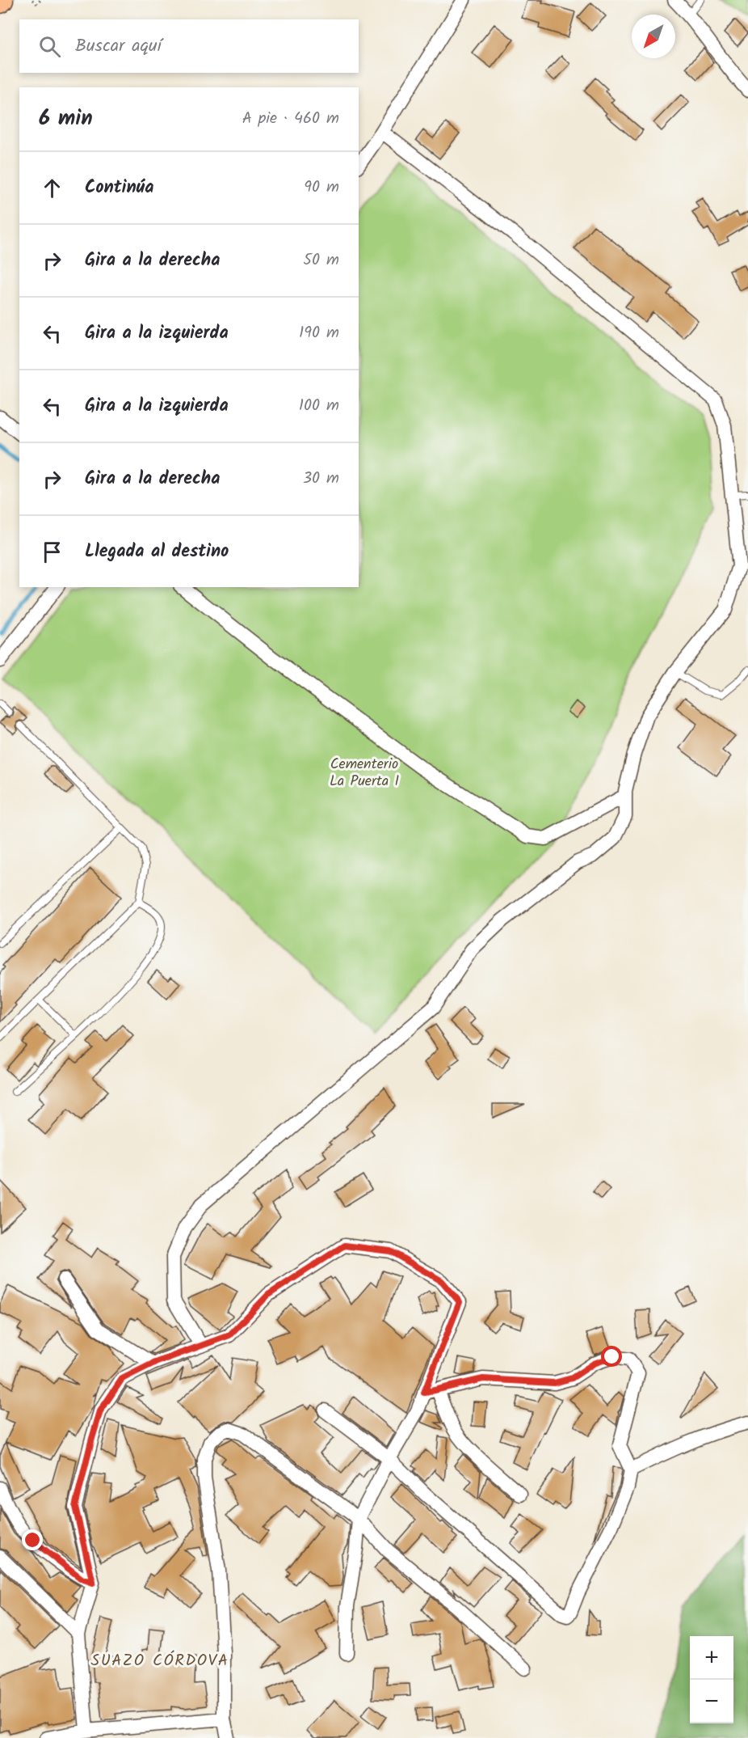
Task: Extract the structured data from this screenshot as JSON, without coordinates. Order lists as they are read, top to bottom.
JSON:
{
  "districts": ["SUAZO CÓRDOVA"],
  "parks": ["Cementerio La Puerta I"],
  "north": "bottom left",
  "page": {
    "search": "Buscar aquí",
    "heading": ["6 min", "A pie · 460 m"],
    "list": [
      ["Continúa", "90 m"],
      ["Gira a la derecha", "50 m"],
      ["Gira a la izquierda", "190 m"],
      ["Gira a la izquierda", "100 m"],
      ["Gira a la derecha", "30 m"],
      "Llegada al destino"
    ],
    "map_buttons": ["+", "−"]
  }
}
